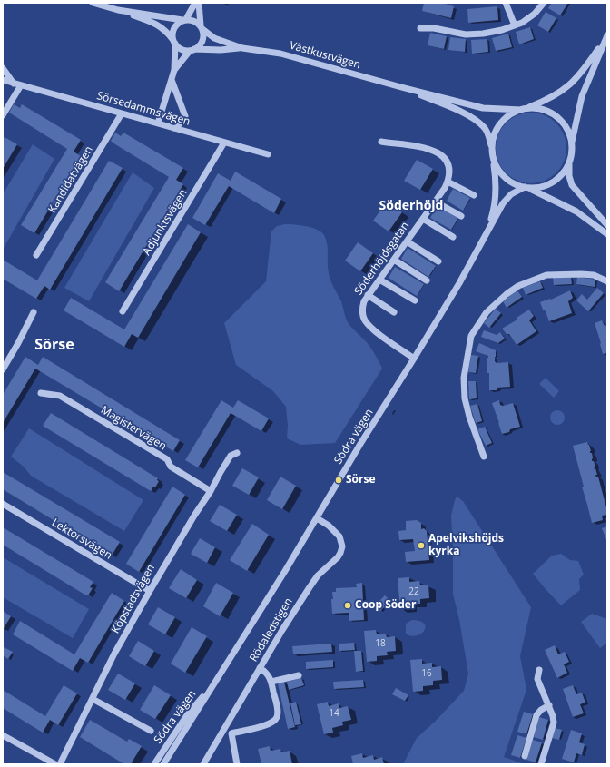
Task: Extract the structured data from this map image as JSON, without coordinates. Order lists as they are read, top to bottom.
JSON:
{
  "streets": {
    "street": [
      "Västkustvägen",
      "Sörsedammsvägen",
      "Kandidatvägen",
      "Adjunktsvägen",
      "Söderhöjdsgatan",
      "Magistervägen",
      "Södra vägen",
      "Lektorsvägen",
      "Köpstadsvägen",
      "Rödaledstigen"
    ]
  },
  "crossings": [
    ["Västkustvägen", "Södra vägen"],
    ["Sörsedammsvägen", "Kandidatvägen"],
    ["Sörsedammsvägen", "Adjunktsvägen"],
    ["Söderhöjdsgatan", "Södra vägen"],
    ["Magistervägen", "Köpstadsvägen"],
    ["Södra vägen", "Rödaledstigen"],
    ["Lektorsvägen", "Köpstadsvägen"]
  ],
  "districts": ["Söderhöjd", "Sörse"],
  "places": ["Sörse", "Apelvikshöjds kyrka", "Coop Söder"],
  "house_numbers": [
    "22",
    "18",
    "16",
    "14"
  ]
}
